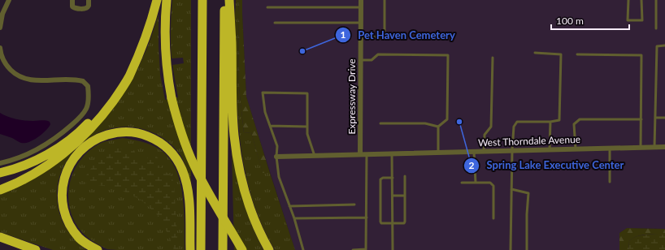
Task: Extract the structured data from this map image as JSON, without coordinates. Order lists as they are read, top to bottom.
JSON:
{
  "streets": {
    "street": ["Expressway Drive", "West Thorndale Avenue"]
  },
  "crossings": [
    ["Expressway Drive", "West Thorndale Avenue"]
  ],
  "places": ["Pet Haven Cemetery", "Spring Lake Executive Center"],
  "scale_bar": "100 m"
}
